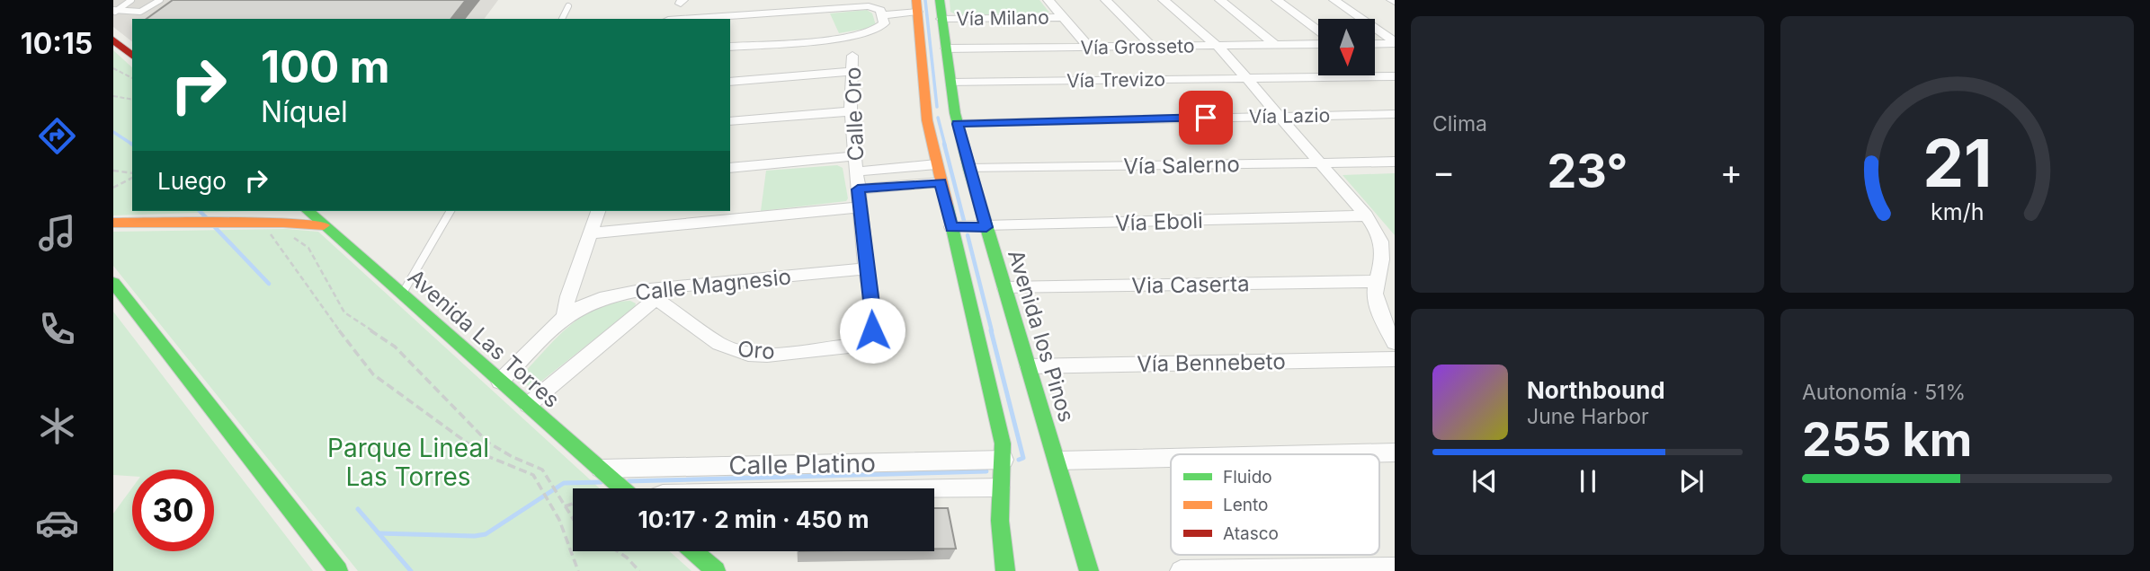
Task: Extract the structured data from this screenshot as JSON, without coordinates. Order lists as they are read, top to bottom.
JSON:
{
  "streets": {
    "street": [
      "Vía Milano",
      "Vía Grosseto",
      "Vía Trevizo",
      "Calle Oro",
      "Vía Lazio",
      "Vía Salerno",
      "Vía Eboli",
      "Calle Magnesio",
      "Via Caserta",
      "Avenida los Pinos",
      "Avenida Las Torres",
      "Oro",
      "Vía Bennebeto",
      "Calle Platino"
    ]
  },
  "crossings": [
    ["Vía Milano", "Avenida los Pinos"],
    ["Vía Grosseto", "Avenida los Pinos"],
    ["Vía Trevizo", "Avenida los Pinos"],
    ["Calle Oro", "Calle Magnesio"],
    ["Calle Oro", "Oro"],
    ["Vía Lazio", "Avenida los Pinos"],
    ["Vía Salerno", "Avenida los Pinos"],
    ["Vía Eboli", "Avenida los Pinos"],
    ["Calle Magnesio", "Oro"],
    ["Via Caserta", "Avenida los Pinos"],
    ["Avenida los Pinos", "Vía Bennebeto"],
    ["Avenida Las Torres", "Calle Platino"]
  ],
  "parks": ["Parque Lineal Las Torres"],
  "legend": ["Fluido", "Lento", "Atasco"],
  "north": "bottom",
  "page": {
    "tabs": "10:15",
    "tile": [
      "Clima",
      ["Autonomía · 51%", "255 km"]
    ],
    "turn": ["100 m", "Níquel"],
    "heat": ["−", "23°", "+"],
    "then": "Luego",
    "song": ["Northbound", "June Harbor"],
    "limit": "30",
    "trip": "10:17 · 2 min · 450 m",
    "gauge": ["21", "km/h"]
  }
}
